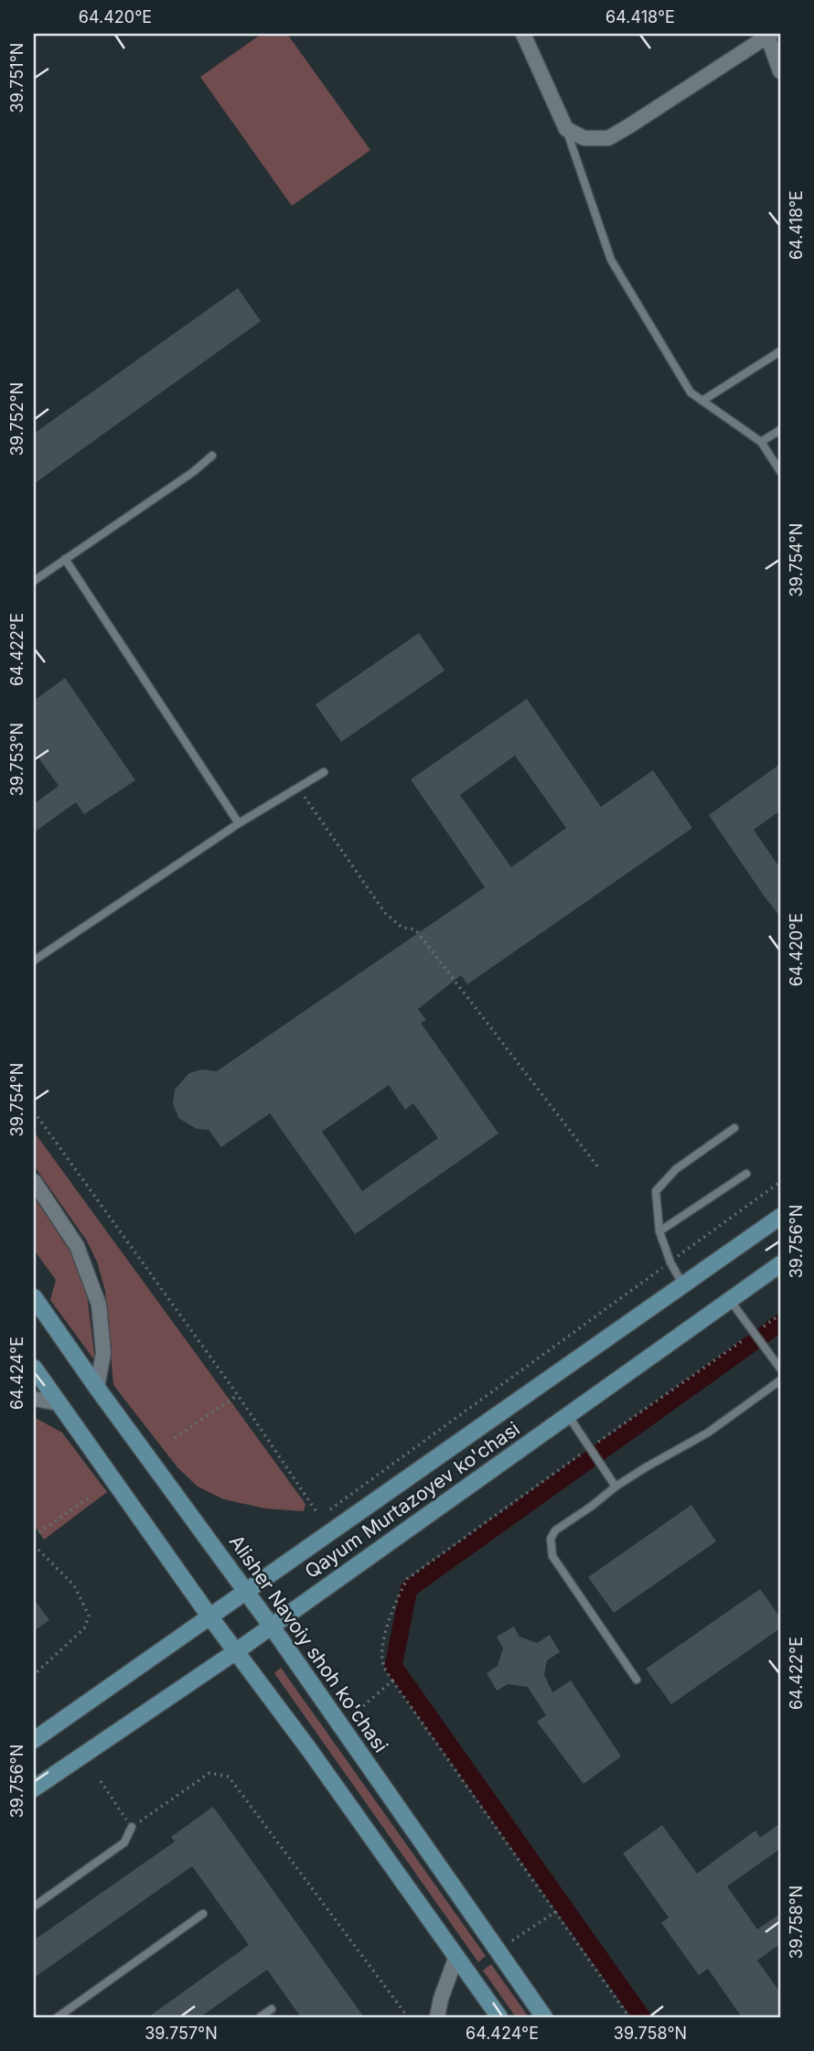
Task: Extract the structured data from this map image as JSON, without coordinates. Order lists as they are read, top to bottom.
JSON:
{
  "streets": {
    "street": ["Qayum Murtazoyev ko'chasi", "Alisher Navoiy shoh ko'chasi"]
  },
  "crossings": [
    ["Qayum Murtazoyev ko'chasi", "Alisher Navoiy shoh ko'chasi"]
  ],
  "coordinates": [
    "64.420°E",
    "64.418°E",
    "39.751°N",
    "39.752°N",
    "39.754°N",
    "64.422°E",
    "39.753°N",
    "39.756°N",
    "64.424°E",
    "39.758°N",
    "39.757°N"
  ]
}
